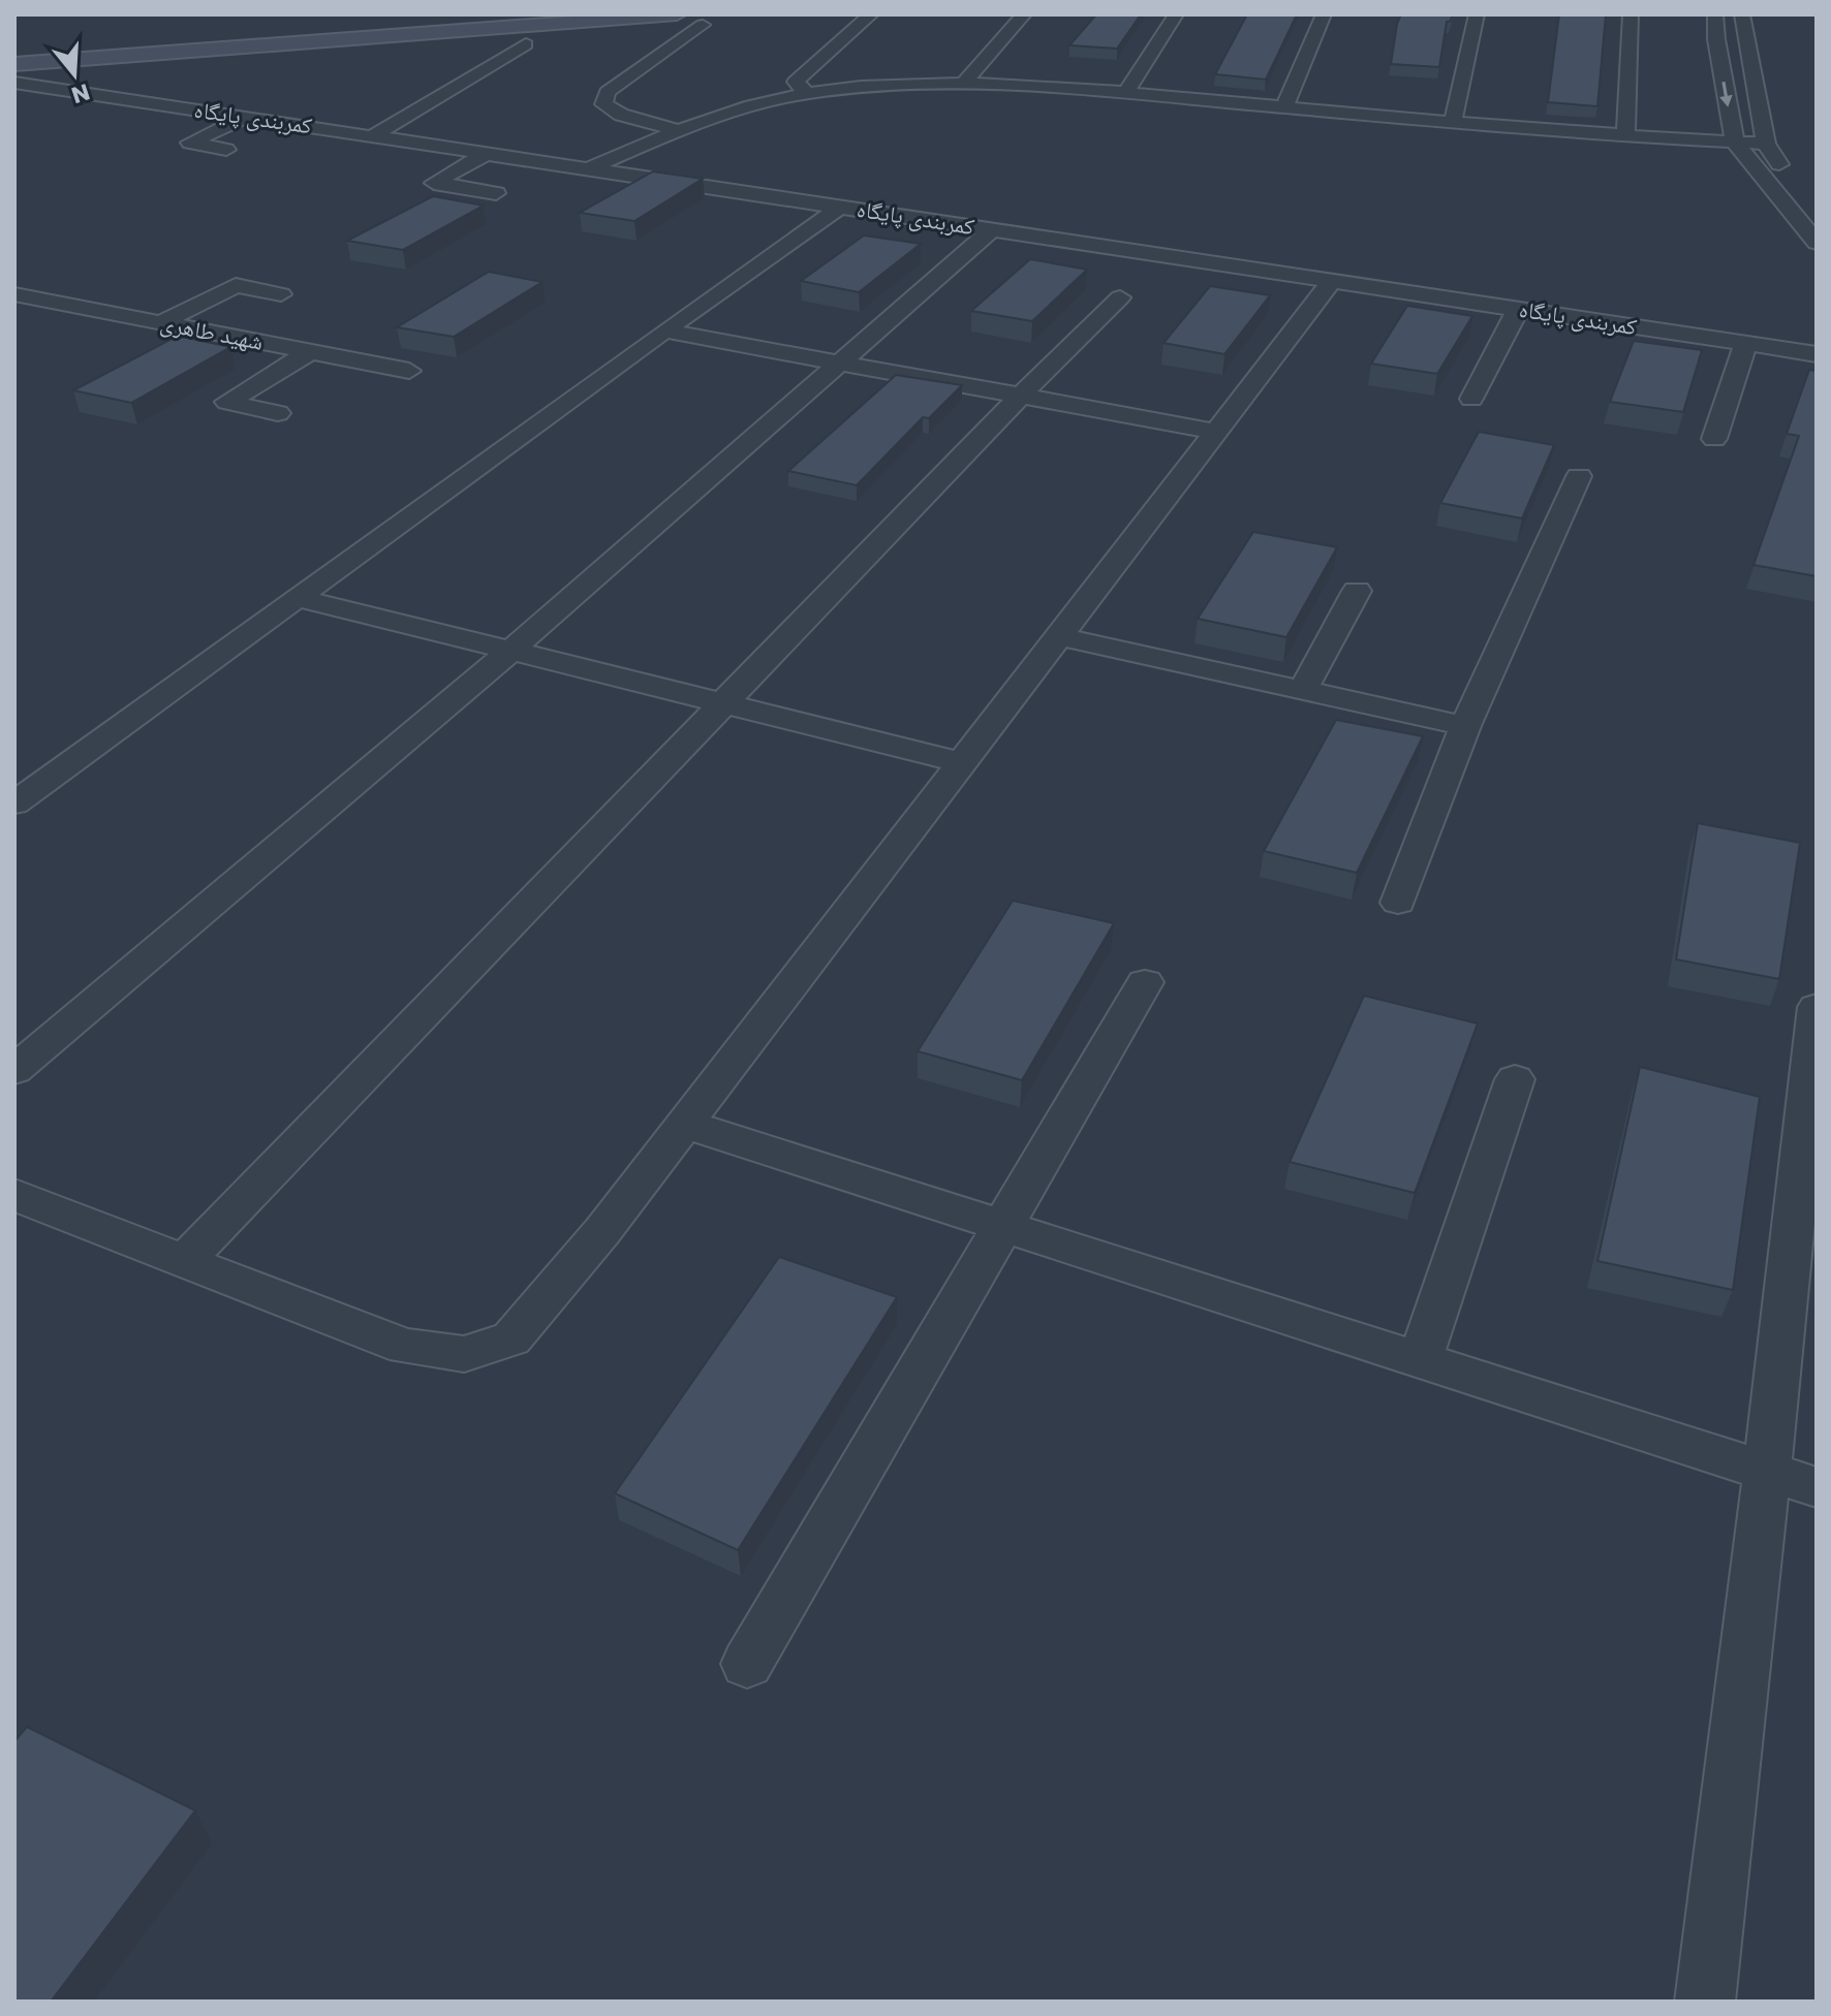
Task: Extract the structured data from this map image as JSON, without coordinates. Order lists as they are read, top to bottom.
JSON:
{
  "streets": {
    "street": ["کمربندی پایگاه", "شهید طاهری"]
  },
  "north": "bottom"
}
